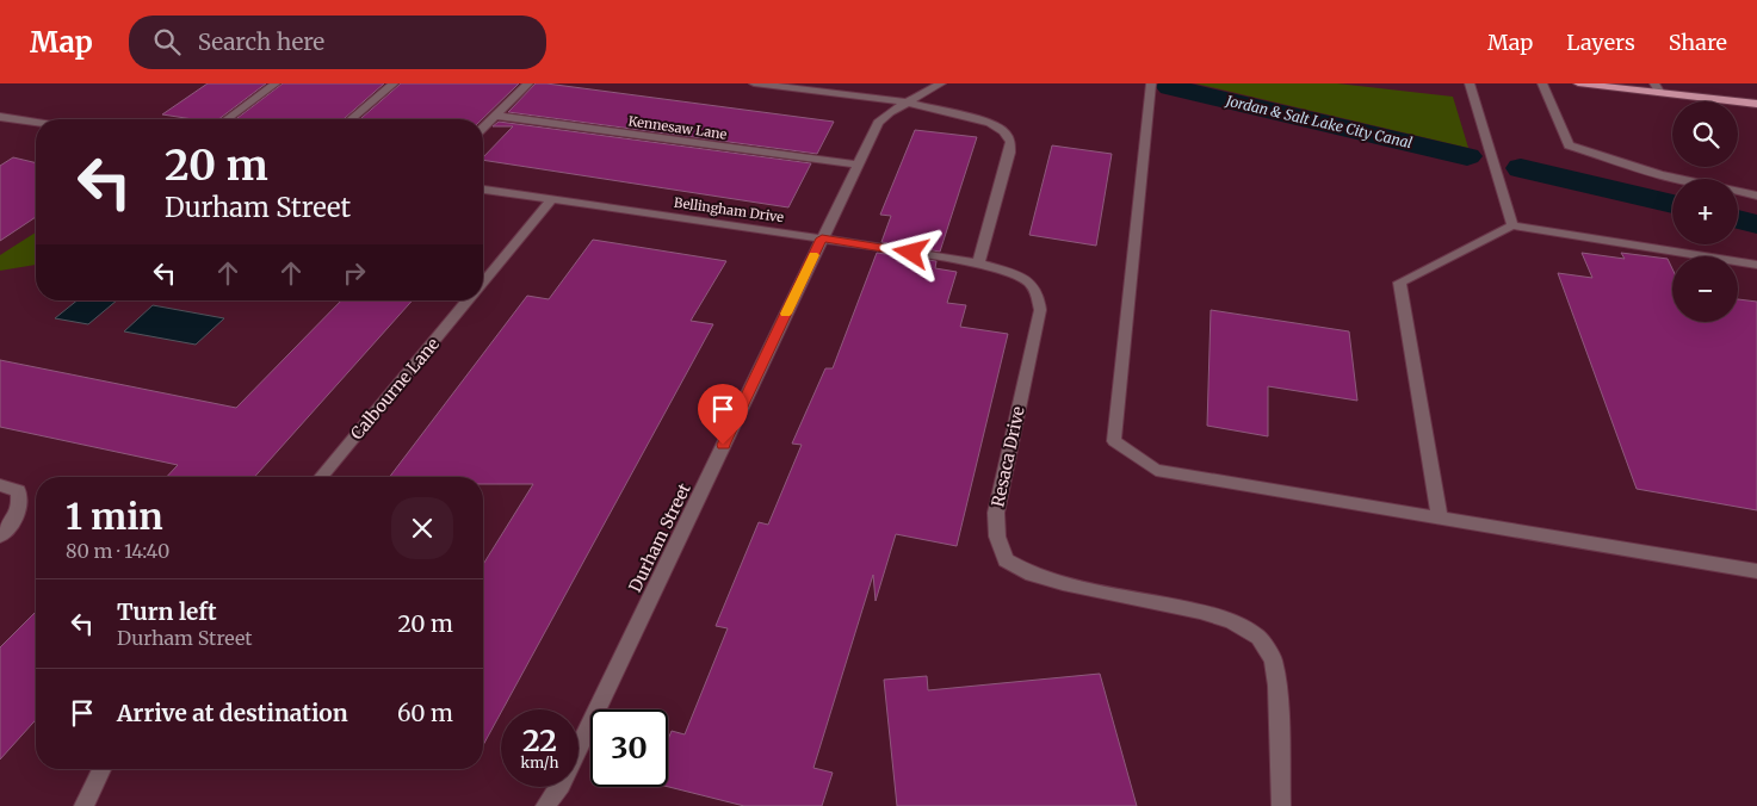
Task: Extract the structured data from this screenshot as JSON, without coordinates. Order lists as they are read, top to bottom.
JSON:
{
  "streets": {
    "street": [
      "Kennesaw Lane",
      "Bellingham Drive",
      "Calbourne Lane",
      "Resaca Drive",
      "Durham Street"
    ]
  },
  "crossings": [
    ["Kennesaw Lane", "Durham Street"],
    ["Bellingham Drive", "Calbourne Lane"],
    ["Bellingham Drive", "Resaca Drive"],
    ["Bellingham Drive", "Durham Street"]
  ],
  "water": ["Jordan & Salt Lake City Canal"],
  "page": {
    "header": "Map",
    "search": "Search here",
    "nav": ["Map", "Layers", "Share"],
    "map_buttons": ["+", "−"],
    "turn": ["20 m", "Durham Street"],
    "heading": ["1 min", "80 m · 14:40"],
    "list": [
      {
        "name": "Turn left",
        "note": "Durham Street",
        "value": "20 m"
      },
      {
        "name": "Arrive at destination",
        "value": "60 m"
      }
    ],
    "speed": "22 km/h",
    "limit": "30"
  }
}
